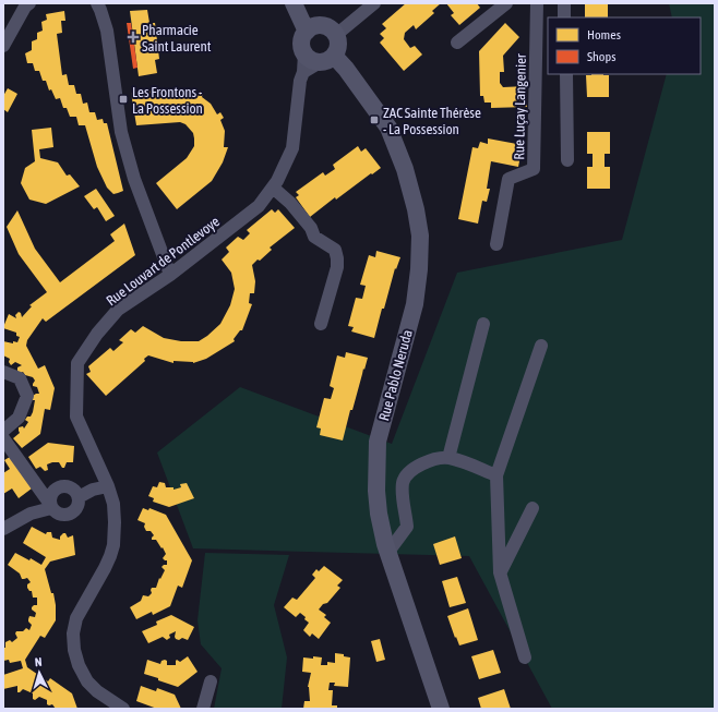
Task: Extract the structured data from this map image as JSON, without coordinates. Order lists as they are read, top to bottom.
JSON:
{
  "streets": {
    "main road": ["Rue Pablo Neruda"],
    "street": ["Rue Luçay Langenier", "Rue Louvart de Pontlevoye"]
  },
  "crossings": [
    ["Rue Louvart de Pontlevoye", "Rue Pablo Neruda"]
  ],
  "places": {
    "health": ["Pharmacie Saint Laurent"],
    "transit": ["Les Frontons - La Possession", "ZAC Sainte Thérèse - La Possession"]
  },
  "legend": ["Homes", "Shops"],
  "north": "top"
}
